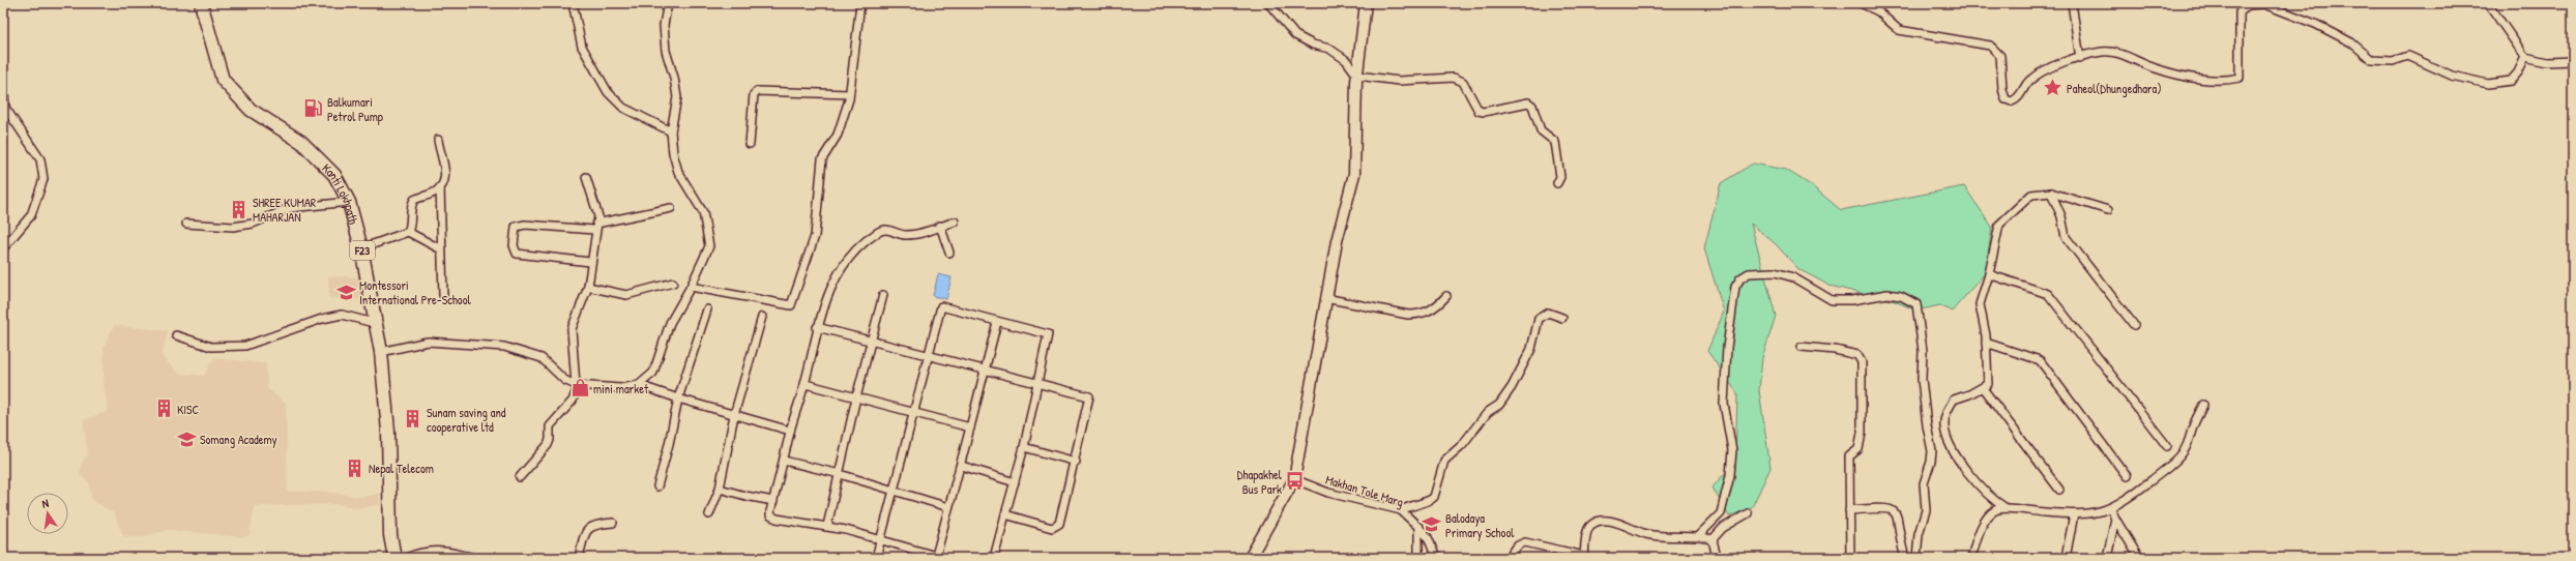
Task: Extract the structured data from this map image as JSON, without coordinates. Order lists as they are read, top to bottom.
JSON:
{
  "streets": {
    "main road": ["Kanti Lokhpath", "F23"],
    "street": ["Makhan Tole Marg"]
  },
  "places": {
    "place": ["Paheol(Dhungedhara)"],
    "fuel station": ["Balkumari Petrol Pump"],
    "building": [
      "SHREE KUMAR MAHARJAN",
      "KISC",
      "Sunam saving and cooperative ltd",
      "Nepal Telecom"
    ],
    "school or university": ["Montessori International Pre-School", "Somang Academy", "Balodaya Primary School"],
    "shop": ["mini market"],
    "bus stop": ["Dhapakhel Bus Park"]
  },
  "north": "top"
}
